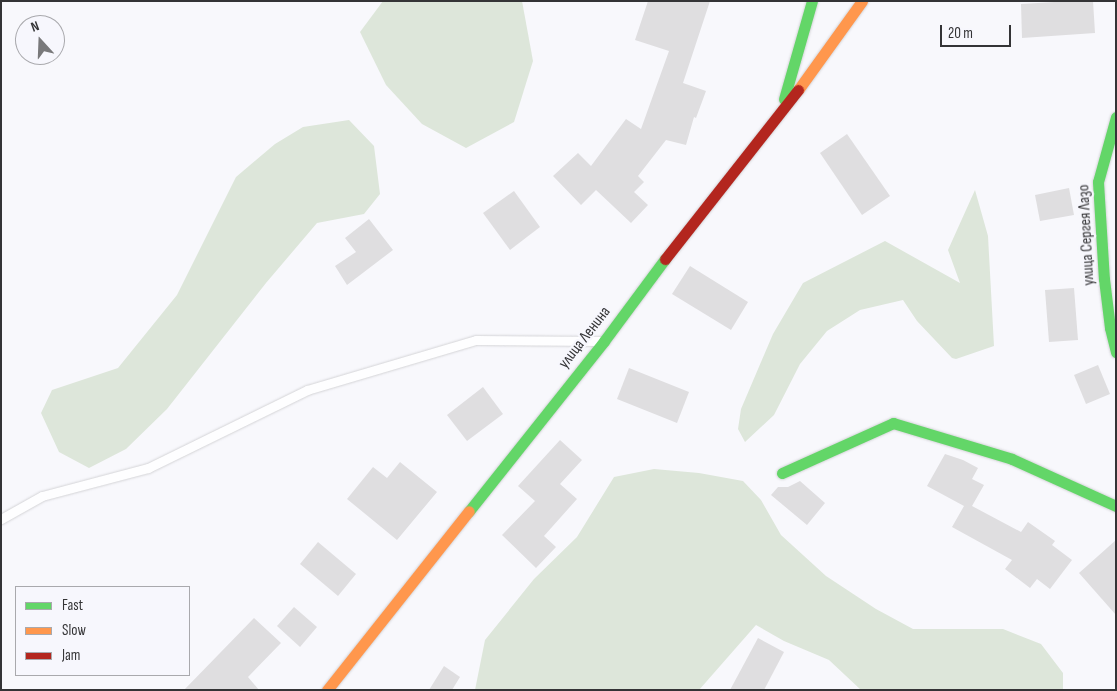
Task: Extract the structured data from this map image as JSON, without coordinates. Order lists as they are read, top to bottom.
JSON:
{
  "streets": {
    "main road": ["улица Сергея Лазо", "улица Ленина"]
  },
  "legend": ["Fast", "Slow", "Jam"],
  "scale_bar": "20 m",
  "north": "top"
}
